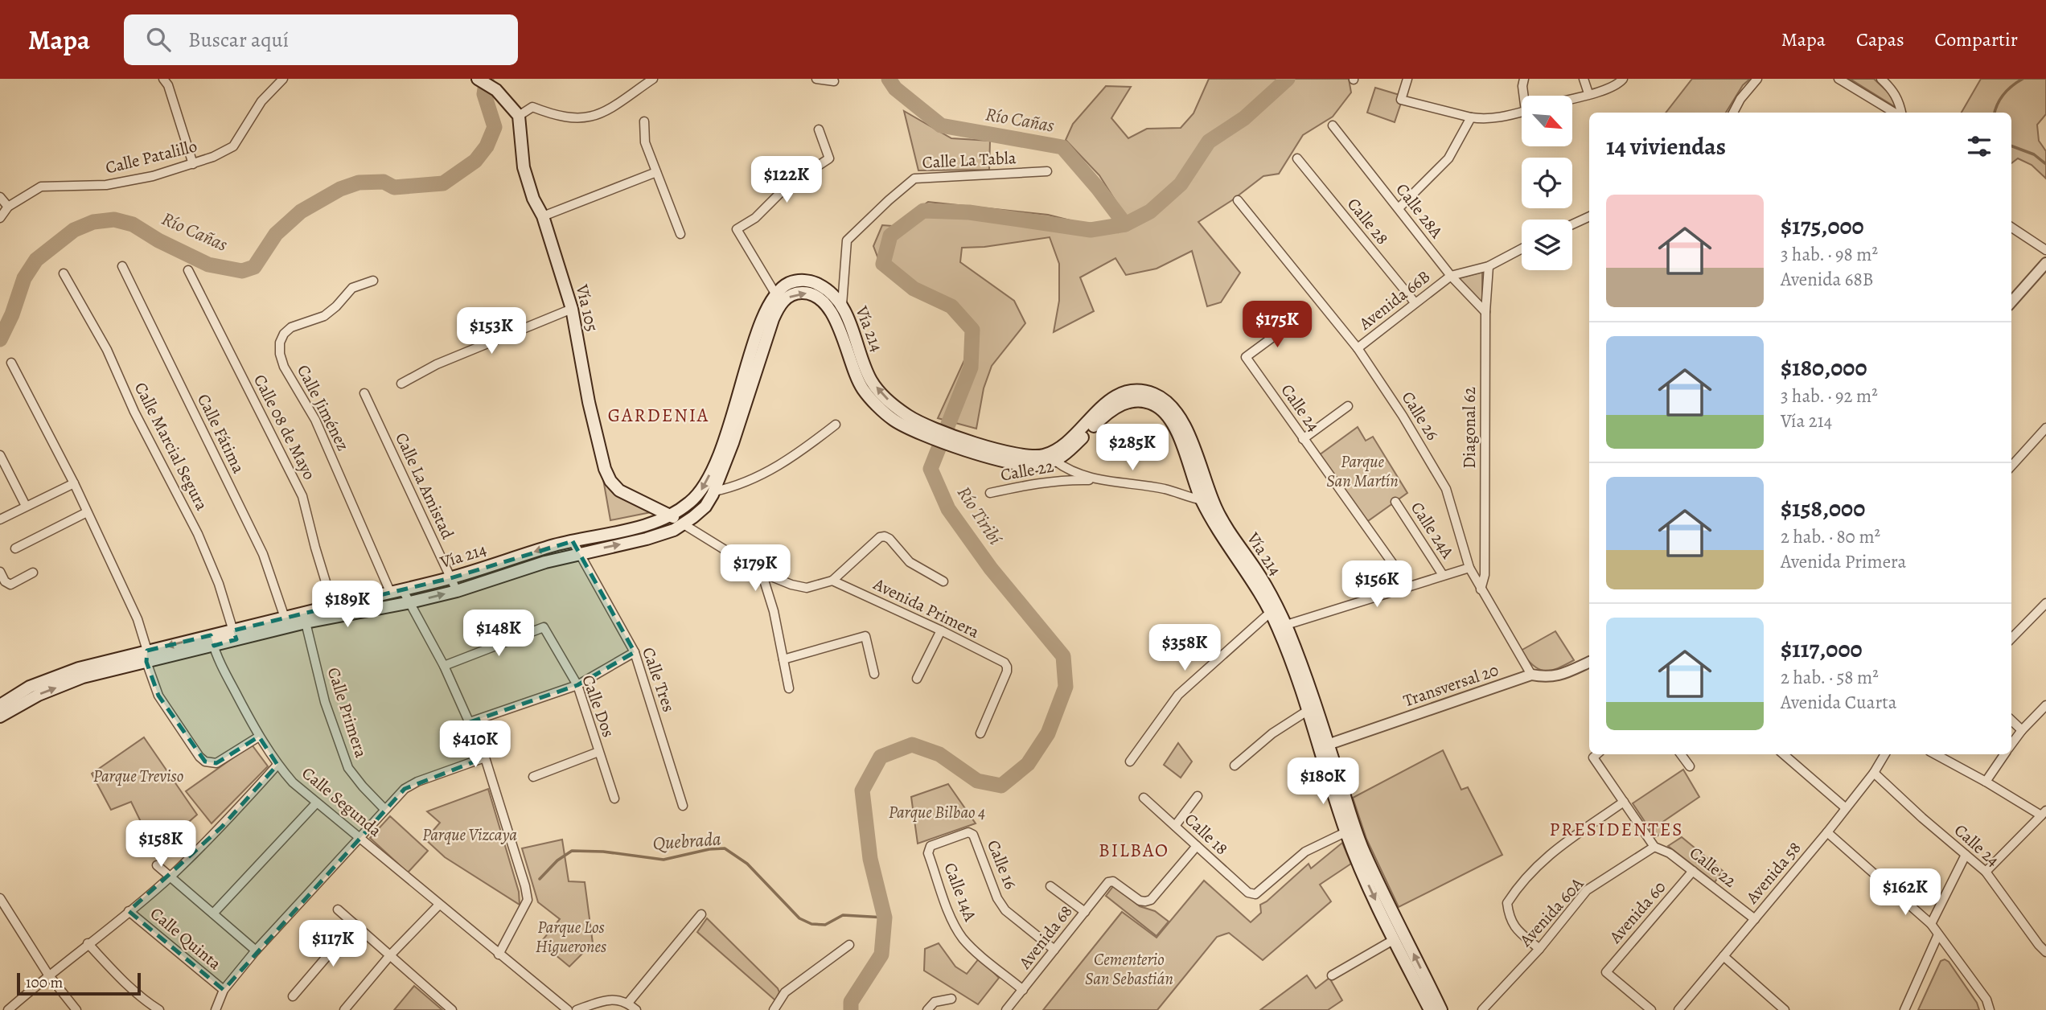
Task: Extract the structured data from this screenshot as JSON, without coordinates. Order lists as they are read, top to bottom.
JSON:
{
  "streets": {
    "main road": ["Vía 105", "Vía 214"],
    "street": [
      "Calle Patalillo",
      "Calle La Tabla",
      "Calle 28A",
      "Calle 28",
      "Avenida 66B",
      "Calle Jiménez",
      "Calle 24",
      "Calle 26",
      "Calle 08 de Mayo",
      "Diagonal 62",
      "Calle Fátima",
      "Calle Marcial Segura",
      "Calle 22",
      "Calle La Amistad",
      "Calle 24A",
      "Avenida Primera",
      "Calle Tres",
      "Transversal 20",
      "Calle Dos",
      "Calle Primera",
      "Calle Segunda",
      "Calle 18",
      "Calle 16",
      "Avenida 58",
      "Calle 14A",
      "Avenida 60A",
      "Avenida 60",
      "Avenida 68",
      "Calle Quinta"
    ]
  },
  "crossings": [
    ["Calle La Tabla", "Vía 214"],
    ["Calle 28A", "Avenida 66B"],
    ["Calle 28A", "Diagonal 62"],
    ["Calle 28", "Avenida 66B"],
    ["Avenida 66B", "Calle 26"],
    ["Vía 105", "Vía 214"],
    ["Vía 214", "Calle Jiménez"],
    ["Vía 214", "Calle 08 de Mayo"],
    ["Vía 214", "Calle Fátima"],
    ["Vía 214", "Calle Marcial Segura"],
    ["Vía 214", "Calle 22"],
    ["Vía 214", "Calle La Amistad"],
    ["Vía 214", "Calle Tres"],
    ["Vía 214", "Transversal 20"],
    ["Vía 214", "Calle Primera"],
    ["Vía 214", "Calle Segunda"],
    ["Vía 214", "Calle 18"],
    ["Calle Jiménez", "Calle Dos"],
    ["Calle Jiménez", "Calle Segunda"],
    ["Calle 24", "Avenida 58"],
    ["Calle 26", "Diagonal 62"],
    ["Calle 26", "Transversal 20"],
    ["Calle 22", "Avenida 58"],
    ["Calle 22", "Avenida 60A"],
    ["Calle 22", "Avenida 60"],
    ["Calle 18", "Avenida 68"],
    ["Calle 16", "Calle 14A"],
    ["Calle 16", "Avenida 68"],
    ["Calle 14A", "Avenida 68"]
  ],
  "districts": ["GARDENIA", "PRESIDENTES", "BILBAO"],
  "water": ["Río Cañas", "Río Tiribí", "Quebrada"],
  "parks": [
    "Parque San Martín",
    "Parque Treviso",
    "Parque Bilbao 4",
    "Parque Vizcaya",
    "Parque Los Higuerones",
    "Cementerio San Sebastián"
  ],
  "scale_bar": "100 m",
  "north": "bottom right",
  "page": {
    "header": "Mapa",
    "search": "Buscar aquí",
    "nav": ["Mapa", "Capas", "Compartir"],
    "heading": "14 viviendas",
    "price": [
      "$122K",
      "$175K",
      "$153K",
      "$285K",
      "$179K",
      "$156K",
      "$189K",
      "$148K",
      "$358K",
      "$410K",
      "$180K",
      "$158K",
      "$162K",
      "$117K"
    ],
    "list": [
      {
        "name": "$175,000",
        "note": "3 hab. · 98 m² · Avenida 68B"
      },
      {
        "name": "$180,000",
        "note": "3 hab. · 92 m² · Vía 214"
      },
      {
        "name": "$158,000",
        "note": "2 hab. · 80 m² · Avenida Primera"
      },
      {
        "name": "$117,000",
        "note": "2 hab. · 58 m² · Avenida Cuarta"
      }
    ],
    "scale": "100 m"
  }
}
